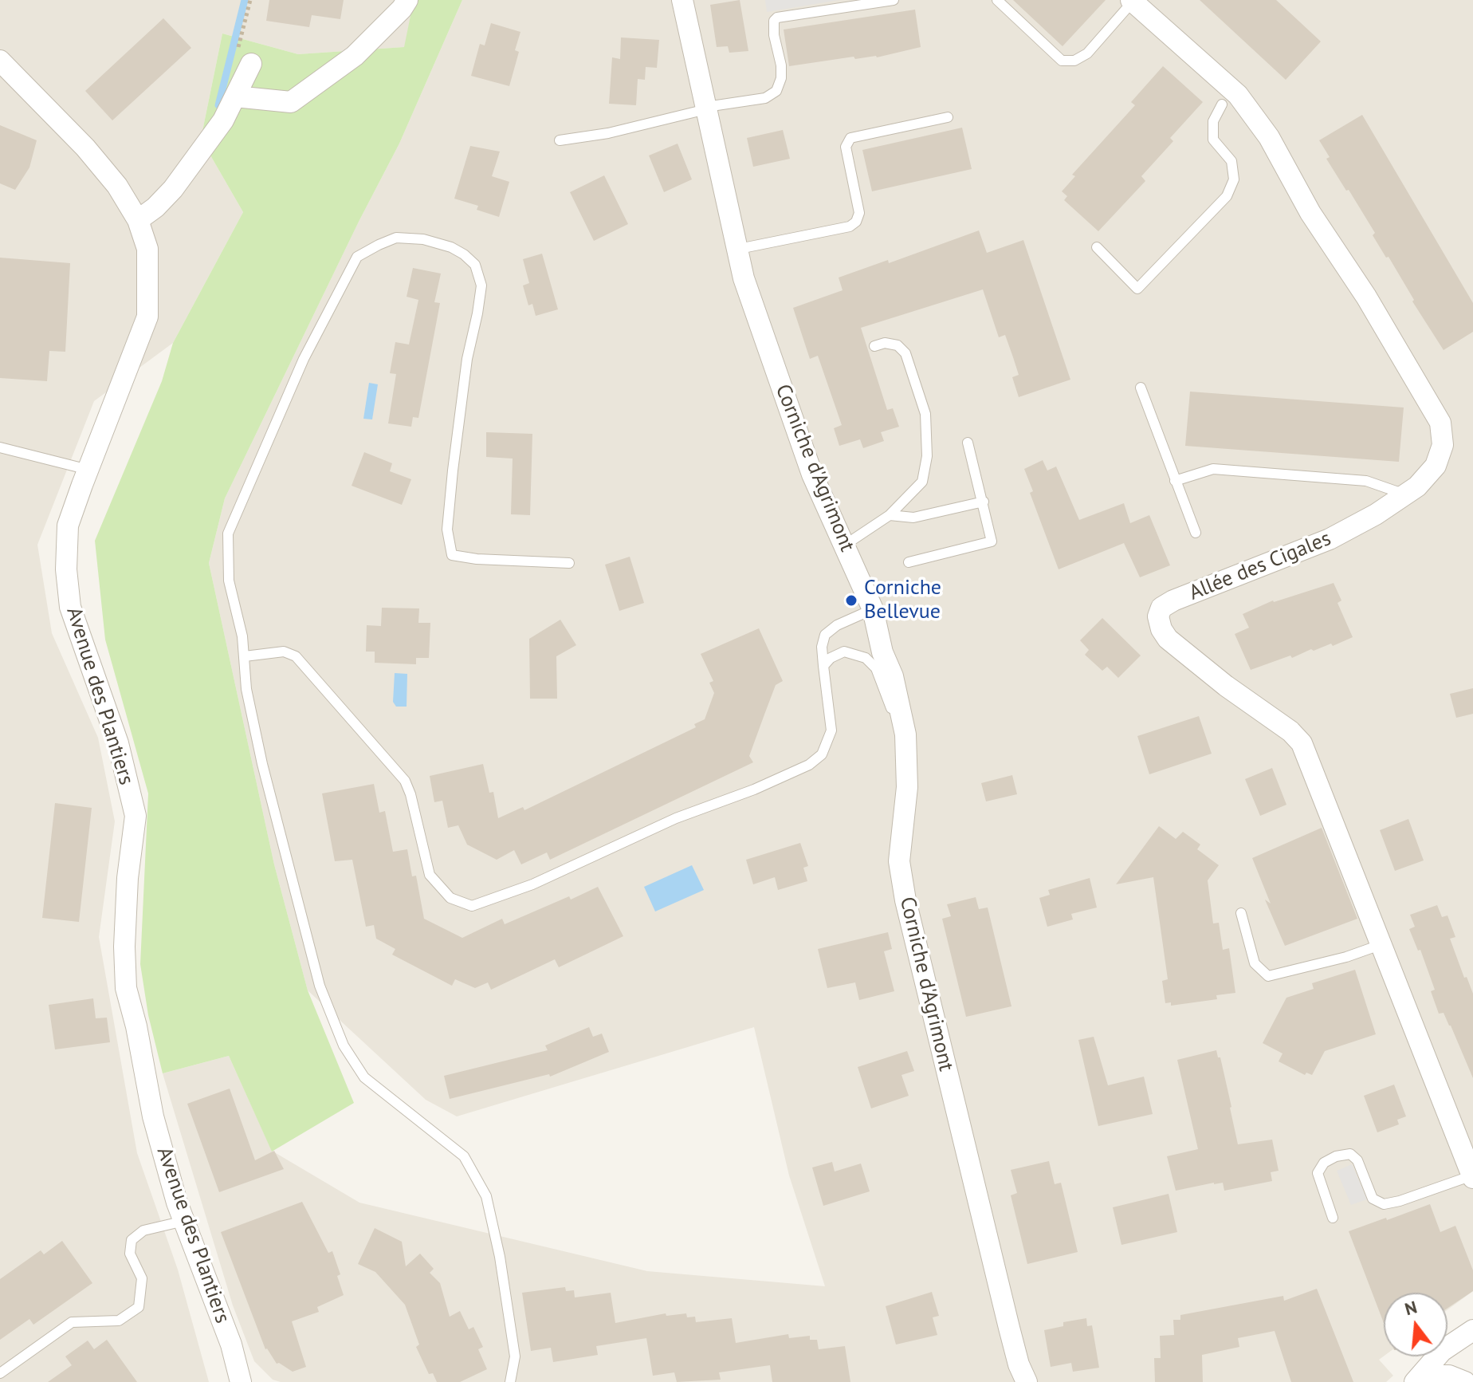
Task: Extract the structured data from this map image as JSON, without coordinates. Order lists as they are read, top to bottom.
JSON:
{
  "streets": {
    "street": ["Corniche d'Agrimont", "Allée des Cigales", "Avenue des Plantiers"]
  },
  "places": ["Corniche Bellevue"],
  "north": "top"
}
